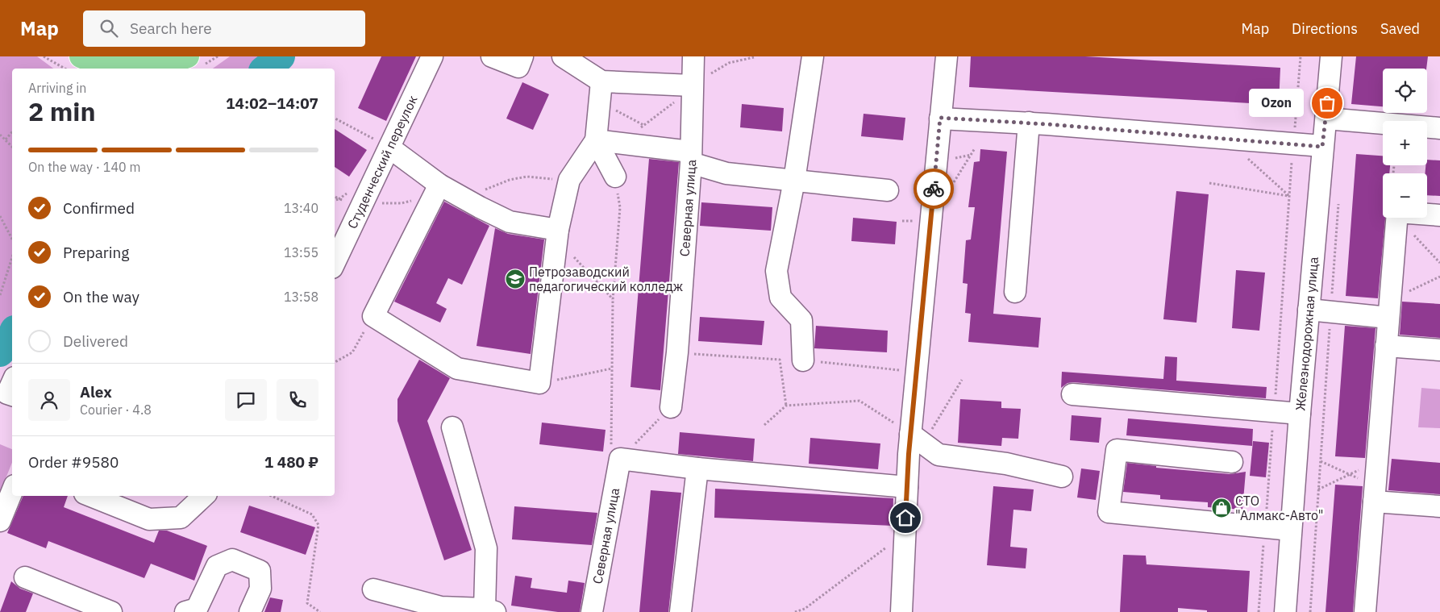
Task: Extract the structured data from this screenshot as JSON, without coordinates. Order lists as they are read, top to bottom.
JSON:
{
  "streets": {
    "street": ["Студенческий переулок", "Северная улица", "Железнодорожная улица"]
  },
  "places": {
    "other": ["Ozon"],
    "school or university": ["Петрозаводский педагогический колледж"],
    "shop": ["СТО \"Алмакс-Авто\""]
  },
  "page": {
    "header": "Map",
    "search": "Search here",
    "nav": ["Map", "Directions", "Saved"],
    "map_buttons": ["+", "−"],
    "heading": ["2 min", "Arriving in", "14:02–14:07"],
    "panel": [
      "Alex",
      "Courier · 4.8",
      "Order #9580",
      "1 480 ₽"
    ],
    "bubble": "Ozon",
    "bar": "On the way · 140 m",
    "list": [
      ["Confirmed", "13:40"],
      ["Preparing", "13:55"],
      ["On the way", "13:58"],
      "Delivered"
    ]
  }
}
